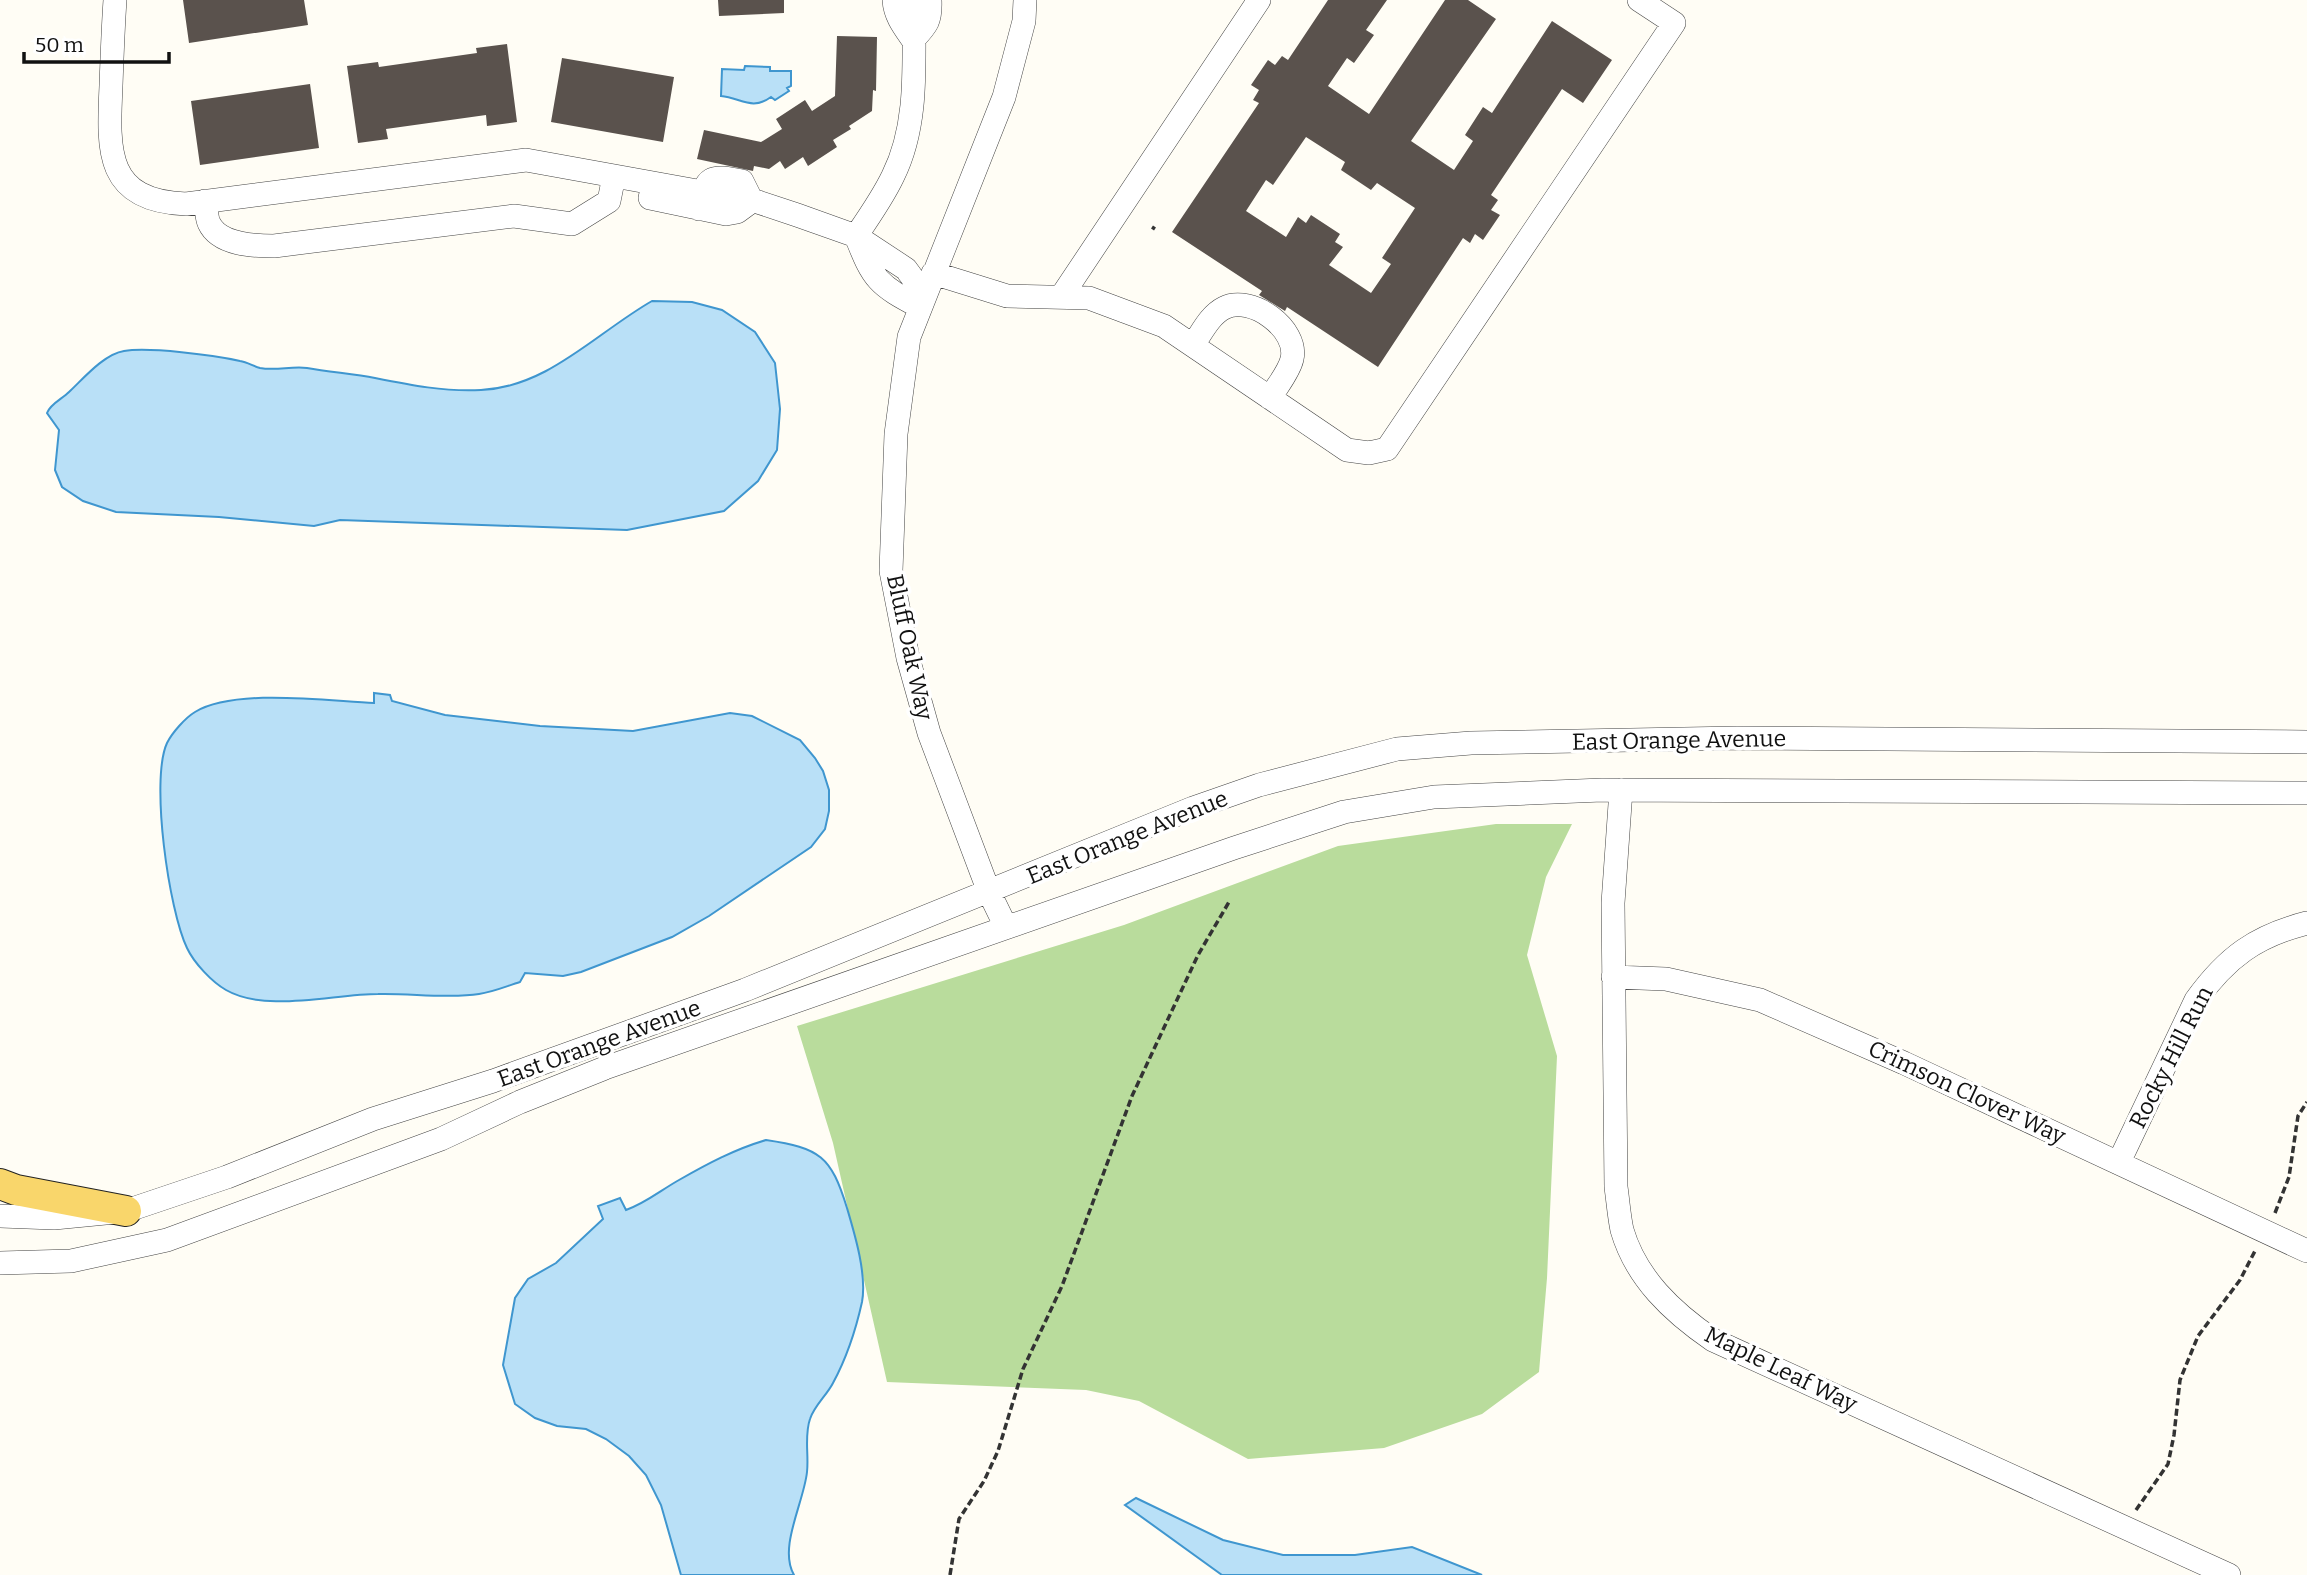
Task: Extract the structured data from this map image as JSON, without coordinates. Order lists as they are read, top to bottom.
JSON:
{
  "streets": {
    "street": [
      "Bluff Oak Way",
      "East Orange Avenue",
      "Rocky Hill Run",
      "Crimson Clover Way",
      "Maple Leaf Way"
    ]
  },
  "crossings": [
    ["Bluff Oak Way", "East Orange Avenue"],
    ["East Orange Avenue", "Maple Leaf Way"],
    ["Rocky Hill Run", "Crimson Clover Way"],
    ["Crimson Clover Way", "Maple Leaf Way"]
  ],
  "scale_bar": "50 m"
}
